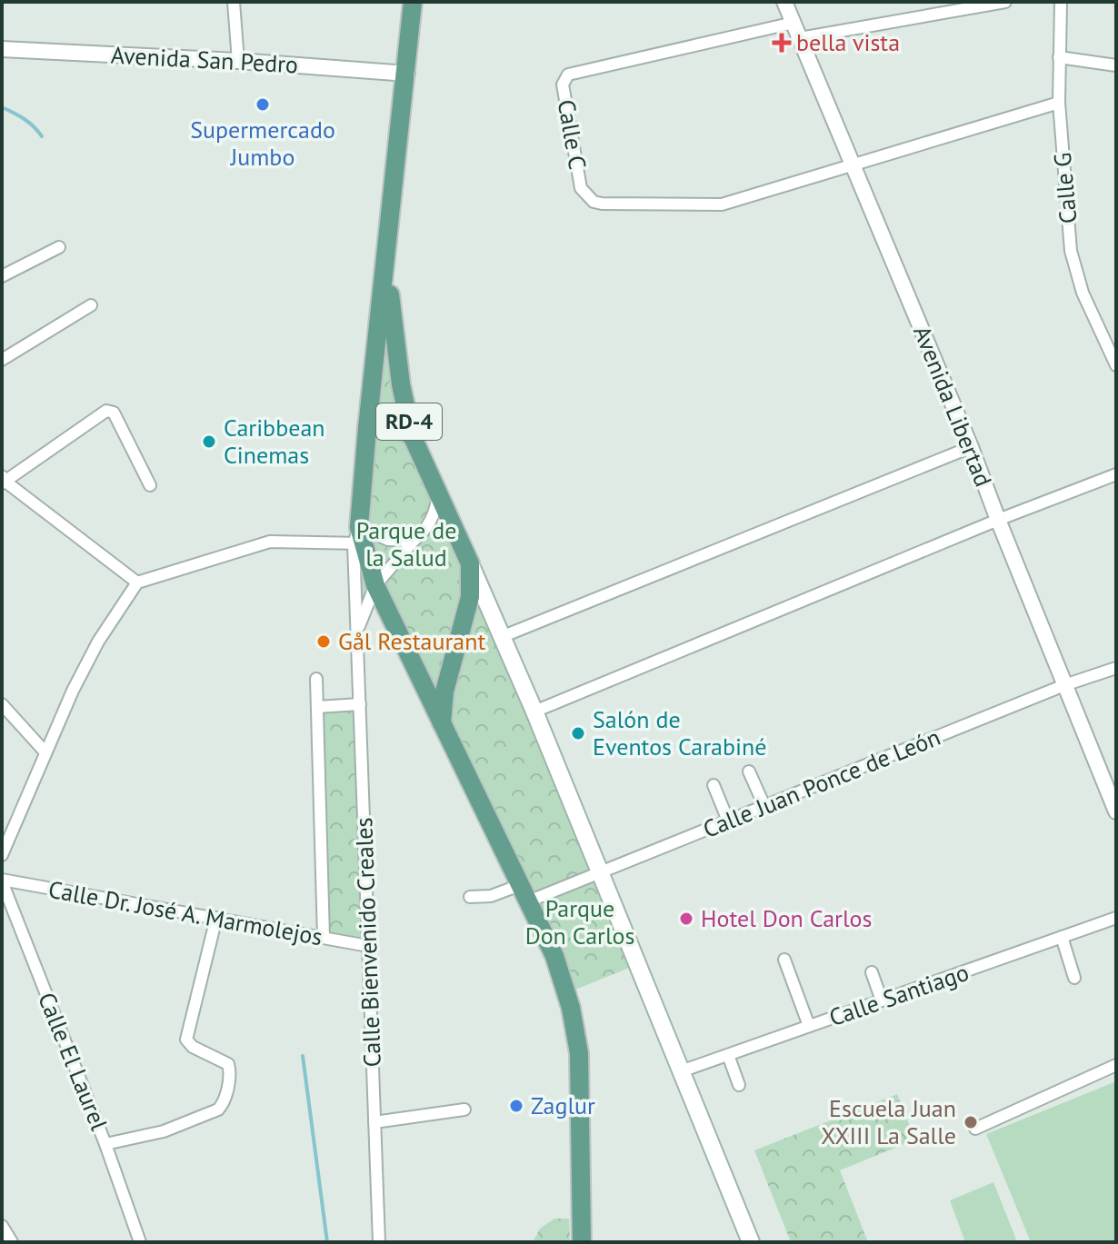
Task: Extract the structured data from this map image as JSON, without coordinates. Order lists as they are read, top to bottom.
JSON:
{
  "streets": {
    "main road": ["RD-4"],
    "street": [
      "Avenida San Pedro",
      "Calle C",
      "Calle G",
      "Avenida Libertad",
      "Calle Juan Ponce de León",
      "Calle Dr. José A. Marmolejos",
      "Calle Bienvenido Creales",
      "Calle Santiago",
      "Calle El Laurel"
    ]
  },
  "crossings": [
    ["Avenida San Pedro", "RD-4"],
    ["Calle C", "Calle G"],
    ["Calle C", "Avenida Libertad"],
    ["Avenida Libertad", "Calle Juan Ponce de León"],
    ["RD-4", "Calle Juan Ponce de León"],
    ["RD-4", "Calle Bienvenido Creales"],
    ["Calle Dr. José A. Marmolejos", "Calle Bienvenido Creales"],
    ["Calle Dr. José A. Marmolejos", "Calle El Laurel"]
  ],
  "parks": ["Parque de la Salud", "Parque Don Carlos"],
  "places": {
    "health": ["bella vista"],
    "other": [
      "Supermercado Jumbo",
      "Caribbean Cinemas",
      "Gål Restaurant",
      "Salón de Eventos Carabiné",
      "Hotel Don Carlos",
      "Zaglur",
      "Escuela Juan XXIII La Salle"
    ]
  }
}
